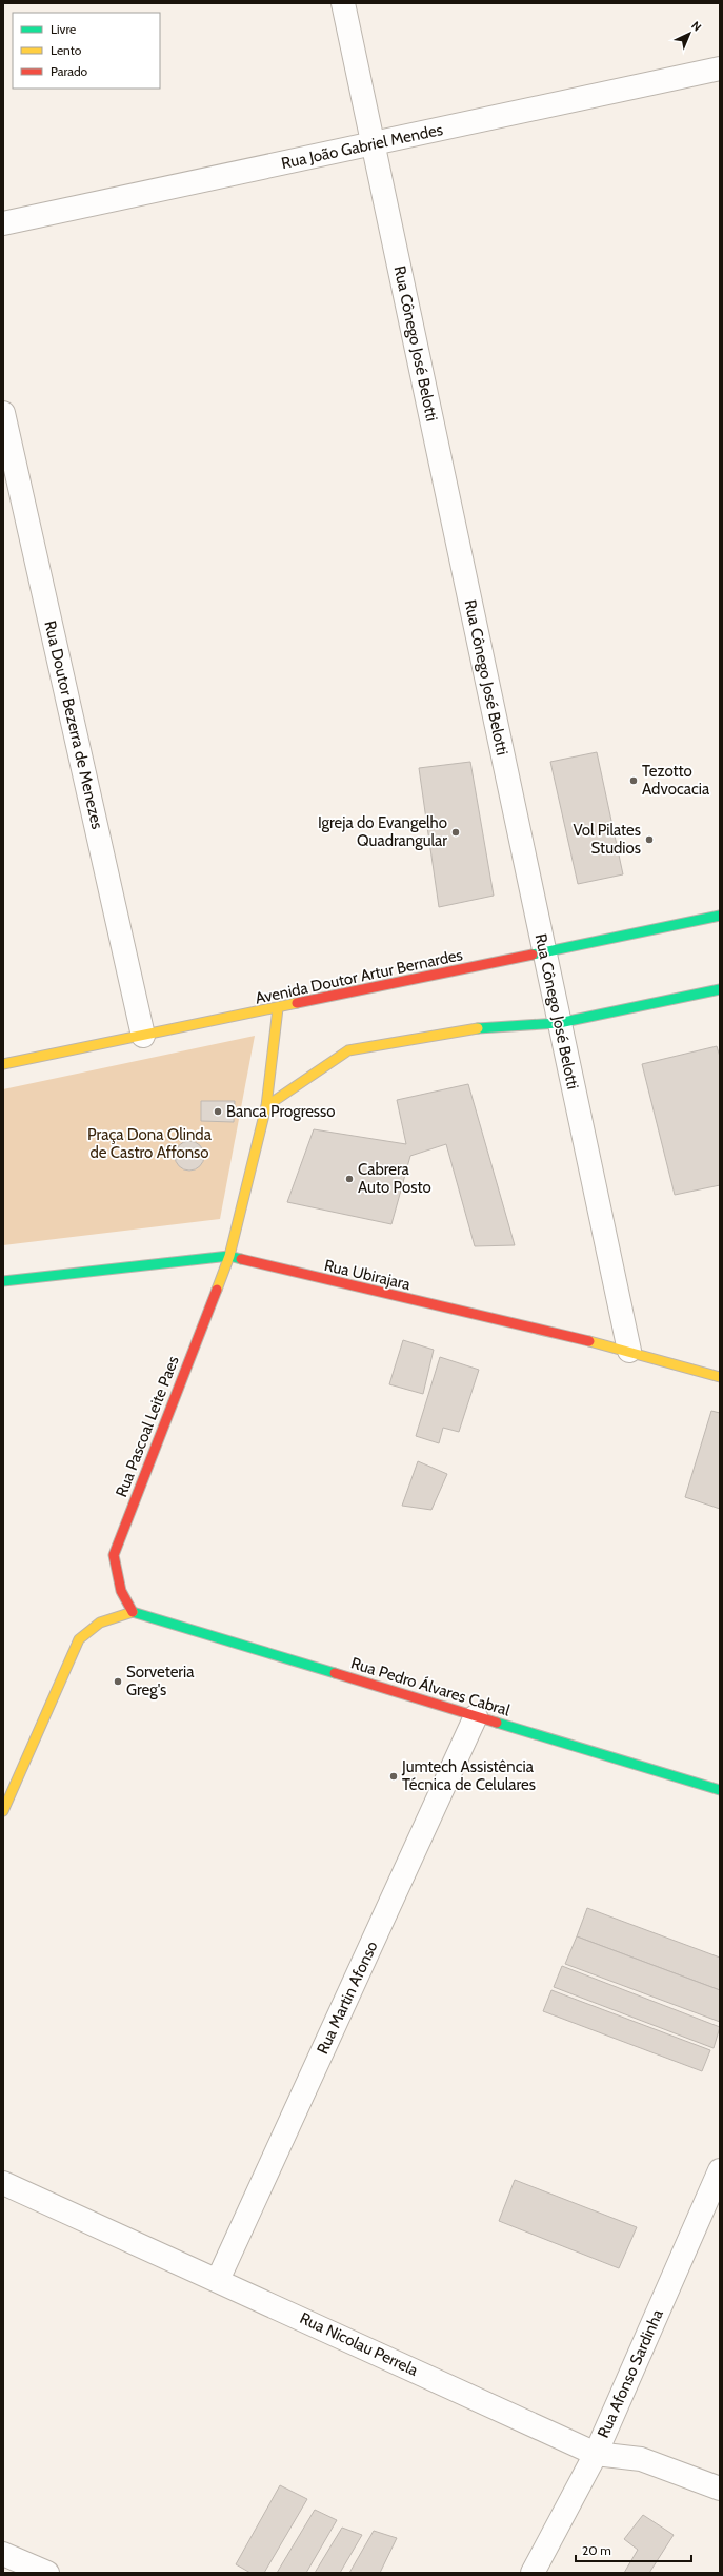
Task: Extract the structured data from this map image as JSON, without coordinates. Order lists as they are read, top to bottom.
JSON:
{
  "streets": {
    "main road": [
      "Avenida Doutor Artur Bernardes",
      "Rua Ubirajara",
      "Rua Pascoal Leite Paes",
      "Rua Pedro Álvares Cabral"
    ],
    "street": [
      "Rua João Gabriel Mendes",
      "Rua Cônego José Belotti",
      "Rua Doutor Bezerra de Menezes",
      "Rua Martin Afonso",
      "Rua Nicolau Perrela",
      "Rua Afonso Sardinha"
    ]
  },
  "crossings": [
    ["Rua João Gabriel Mendes", "Rua Cônego José Belotti"],
    ["Rua Cônego José Belotti", "Avenida Doutor Artur Bernardes"],
    ["Rua Cônego José Belotti", "Rua Ubirajara"],
    ["Rua Doutor Bezerra de Menezes", "Avenida Doutor Artur Bernardes"],
    ["Avenida Doutor Artur Bernardes", "Rua Pascoal Leite Paes"],
    ["Rua Ubirajara", "Rua Pascoal Leite Paes"],
    ["Rua Pascoal Leite Paes", "Rua Pedro Álvares Cabral"],
    ["Rua Pedro Álvares Cabral", "Rua Martin Afonso"],
    ["Rua Martin Afonso", "Rua Nicolau Perrela"],
    ["Rua Nicolau Perrela", "Rua Afonso Sardinha"]
  ],
  "parks": ["Praça Dona Olinda de Castro Affonso"],
  "places": [
    "Tezotto Advocacia",
    "Igreja do Evangelho Quadrangular",
    "Vol Pilates Studios",
    "Banca Progresso",
    "Cabrera Auto Posto",
    "Sorveteria Greg's",
    "Jumtech Assistência Técnica de Celulares"
  ],
  "legend": ["Livre", "Lento", "Parado"],
  "scale_bar": "20 m",
  "north": "top right"
}
